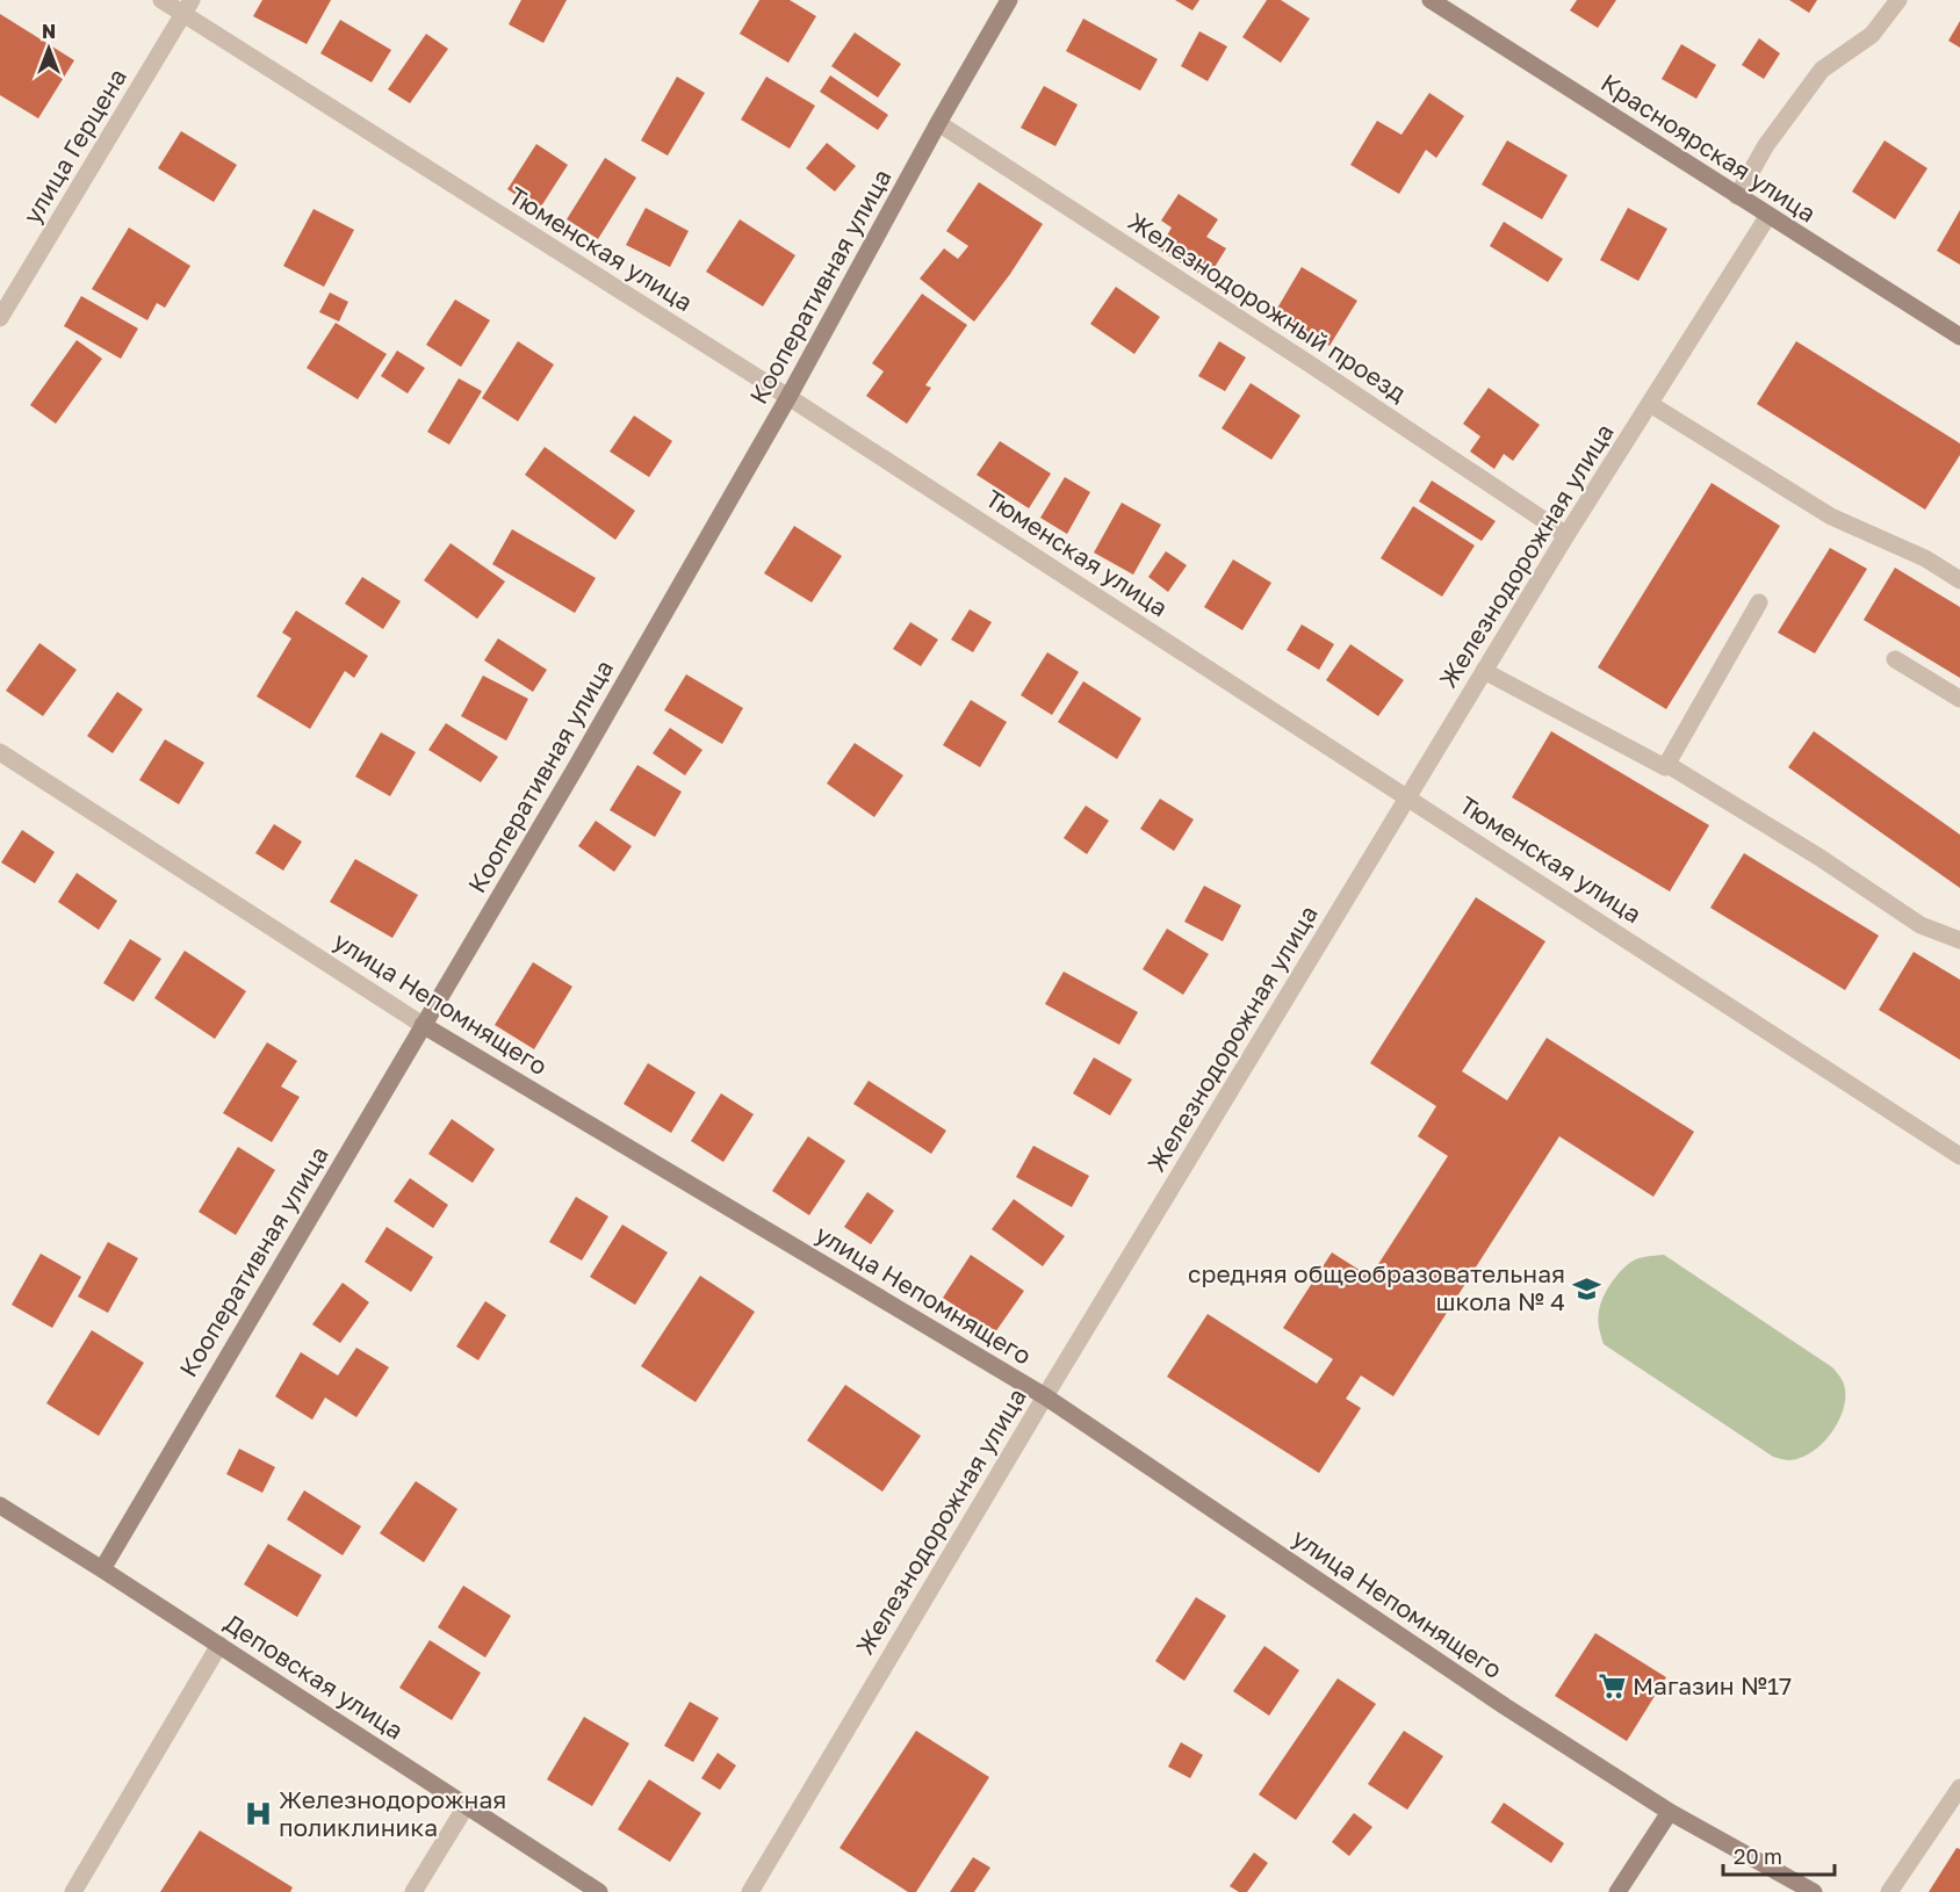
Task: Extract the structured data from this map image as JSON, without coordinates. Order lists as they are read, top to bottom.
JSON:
{
  "streets": {
    "street": [
      "улица Герцена",
      "Красноярская улица",
      "Тюменская улица",
      "Кооперативная улица",
      "Железнодорожный проезд",
      "Железнодорожная улица",
      "улица Непомнящего",
      "Деповская улица"
    ]
  },
  "crossings": [
    ["улица Герцена", "Тюменская улица"],
    ["Красноярская улица", "Железнодорожная улица"],
    ["Тюменская улица", "Кооперативная улица"],
    ["Тюменская улица", "Железнодорожная улица"],
    ["Кооперативная улица", "Железнодорожный проезд"],
    ["Кооперативная улица", "улица Непомнящего"],
    ["Кооперативная улица", "Деповская улица"],
    ["Железнодорожный проезд", "Железнодорожная улица"],
    ["Железнодорожная улица", "улица Непомнящего"]
  ],
  "places": {
    "school or university": ["средняя общеобразовательная школа № 4"],
    "supermarket": ["Магазин №17"],
    "hospital": ["Железнодорожная поликлиника"]
  },
  "scale_bar": "20 m",
  "north": "top"
}
